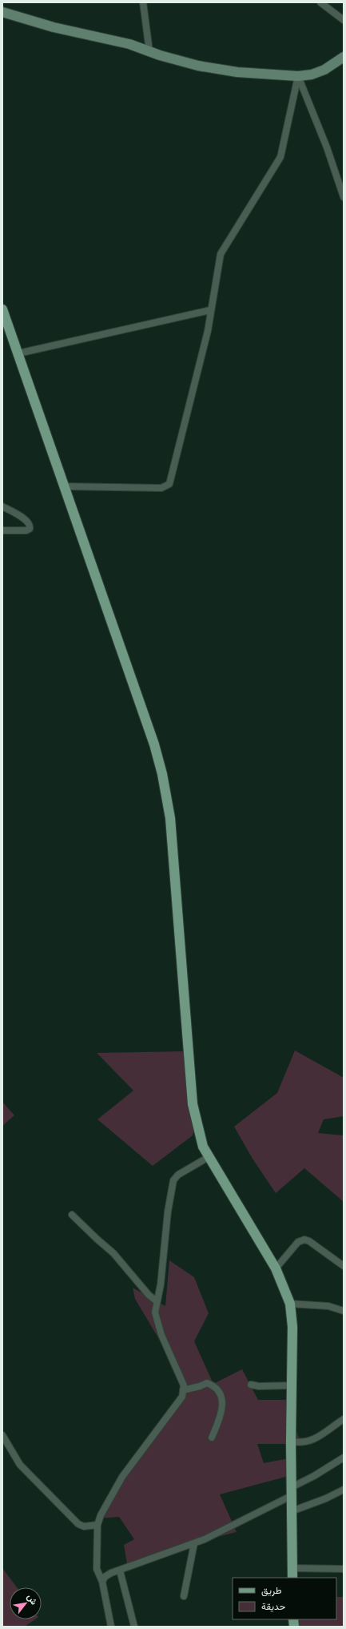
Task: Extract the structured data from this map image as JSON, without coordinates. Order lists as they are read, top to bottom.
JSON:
{
  "legend": ["طريق", "حديقة"],
  "north": "top right"
}
